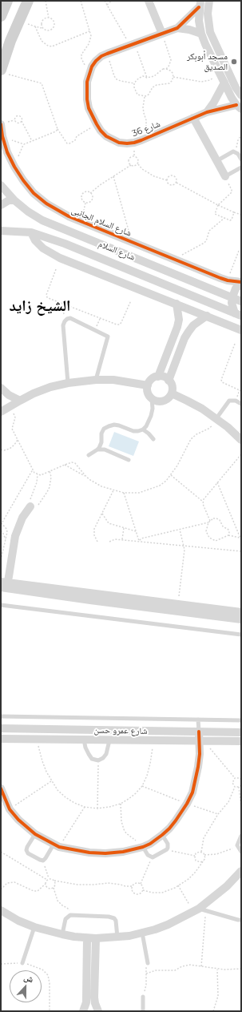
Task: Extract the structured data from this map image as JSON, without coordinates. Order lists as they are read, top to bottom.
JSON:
{
  "streets": {
    "street": [
      "شارع 36",
      "شارع السلام الجانبى",
      "شارع السلام",
      "شارع عمرو حسن"
    ]
  },
  "districts": ["الشيخ زايد"],
  "places": ["مسجد أبوبكر الصديق"],
  "north": "top"
}
